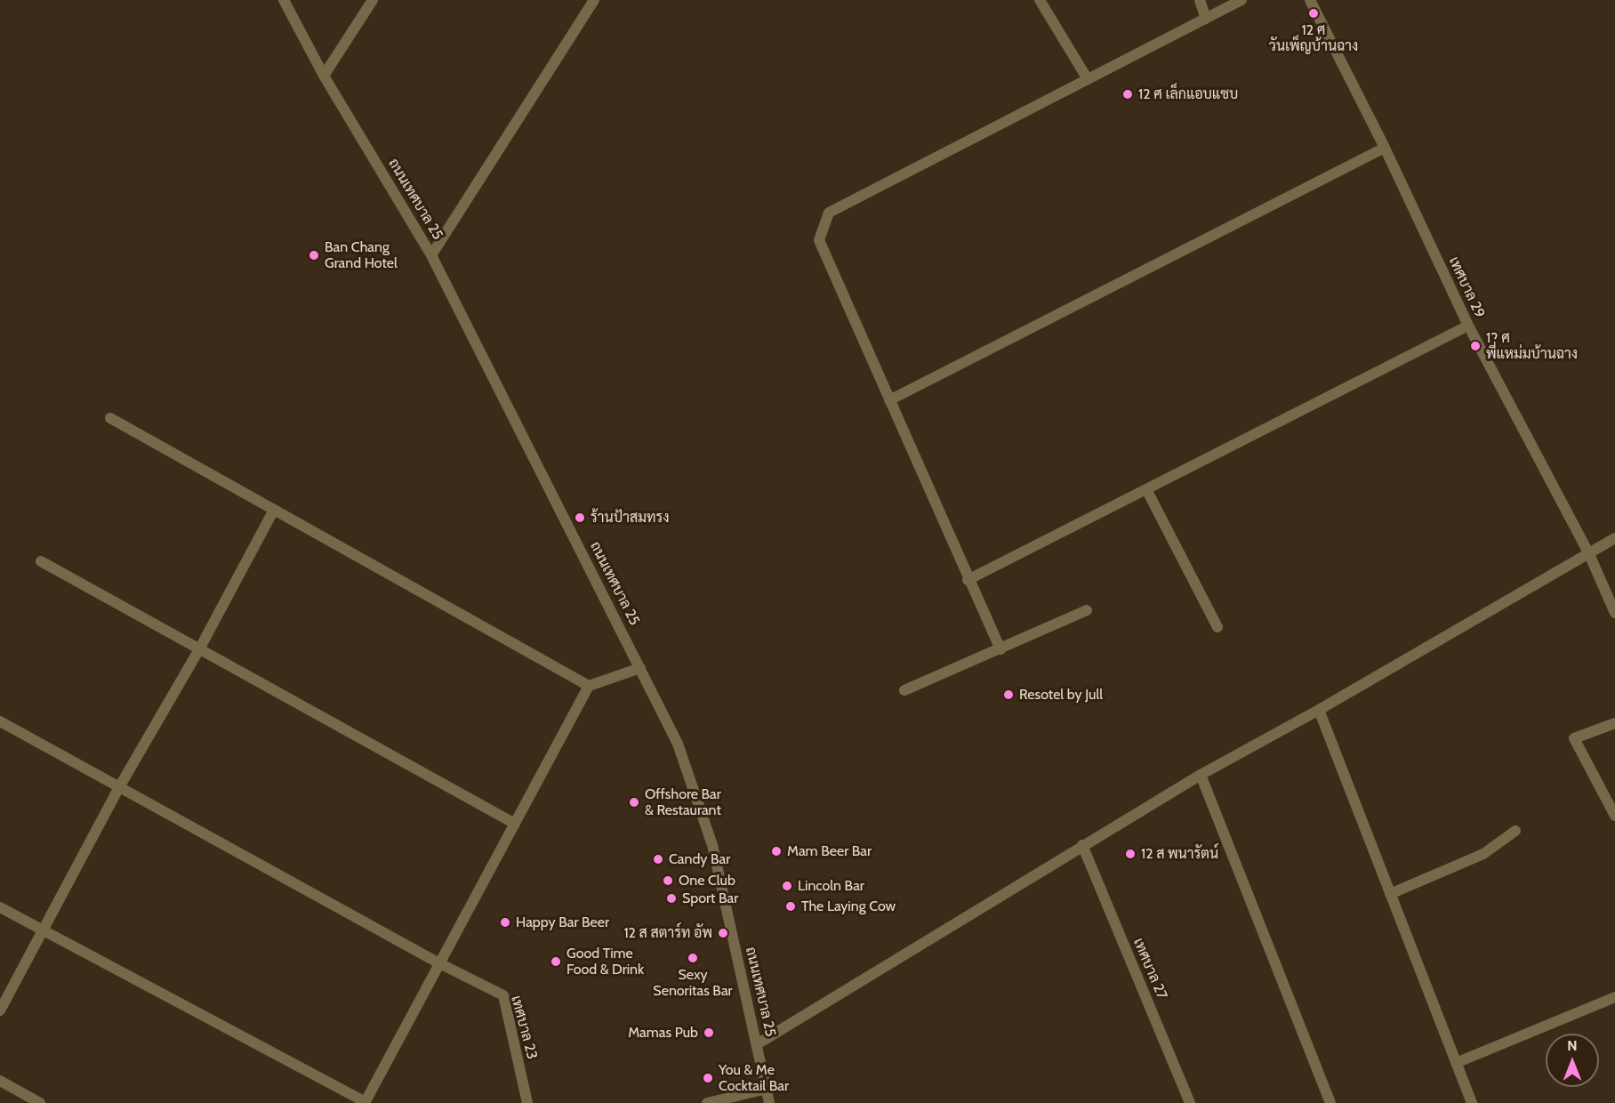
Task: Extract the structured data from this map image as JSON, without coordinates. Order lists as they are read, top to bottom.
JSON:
{
  "streets": {
    "street": [
      "ถนนเทศบาล 25",
      "เทศบาล 29",
      "เทศบาล 27",
      "เทศบาล 23"
    ]
  },
  "places": [
    "12 ศ วันเพ็ญบ้านฉาง",
    "12 ศ เล็กแอบแซบ",
    "Ban Chang Grand Hotel",
    "12 ศ พี่แหม่มบ้านฉาง",
    "ร้านป้าสมทรง",
    "Resotel by Jull",
    "Offshore Bar & Restaurant",
    "Mam Beer Bar",
    "12 ส พนารัตน์",
    "Candy Bar",
    "One Club",
    "Lincoln Bar",
    "Sport Bar",
    "The Laying Cow",
    "Happy Bar Beer",
    "12 ส สตาร์ท อัพ",
    "Sexy Senoritas Bar",
    "Good Time Food & Drink",
    "Mamas Pub",
    "You & Me Cocktail Bar"
  ],
  "north": "top"
}
